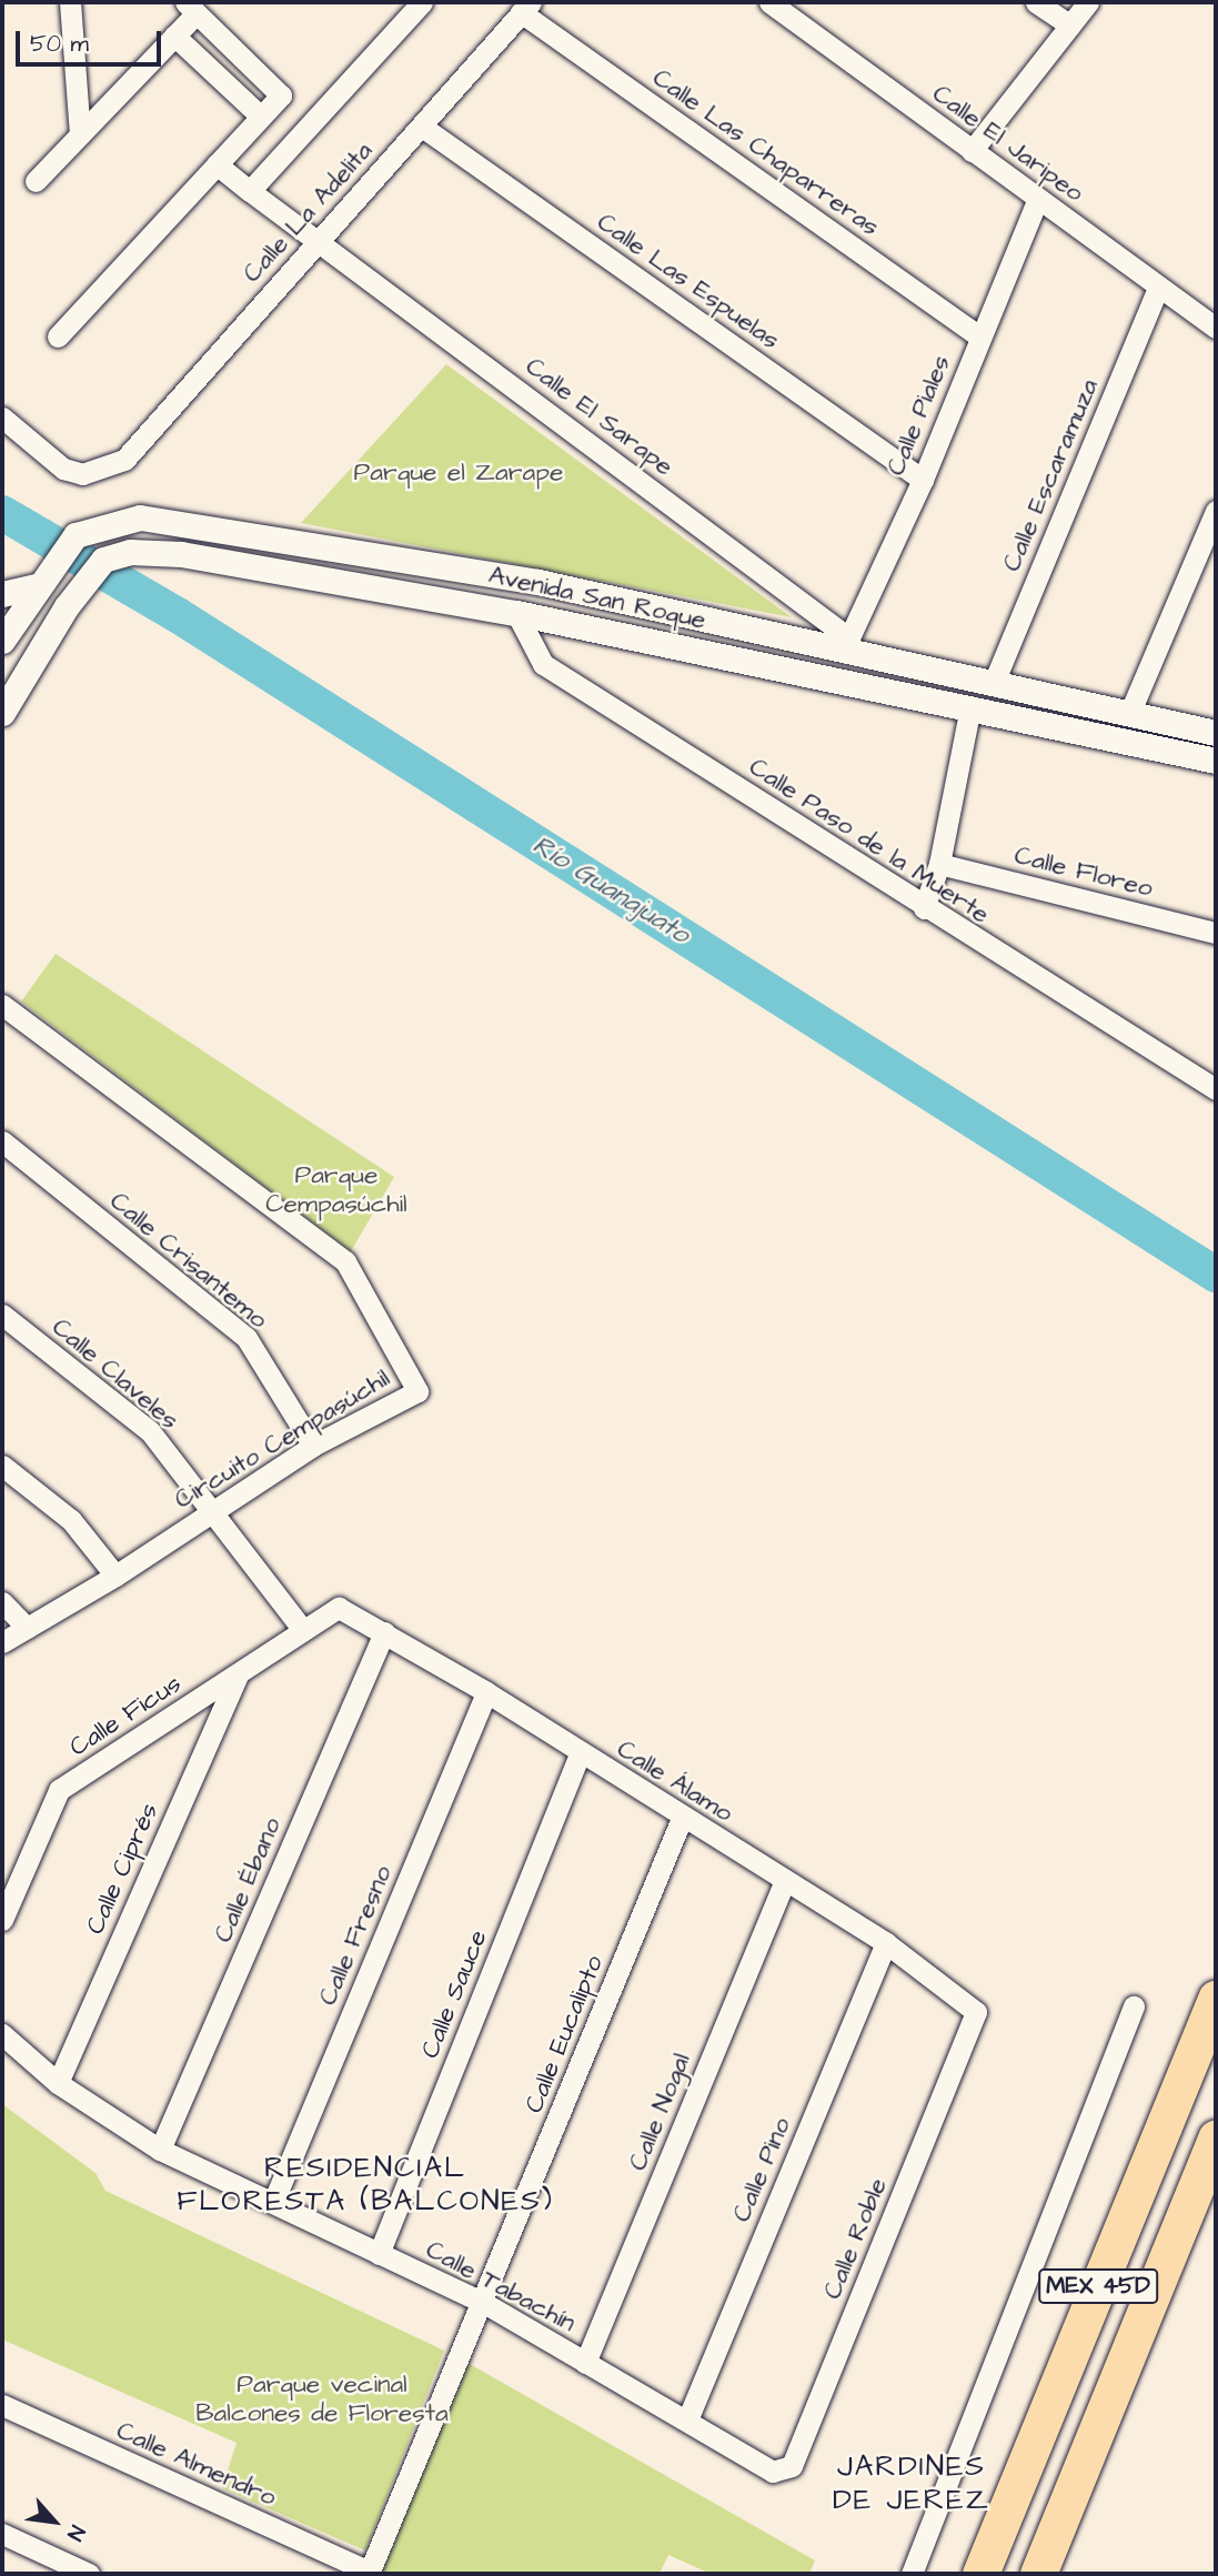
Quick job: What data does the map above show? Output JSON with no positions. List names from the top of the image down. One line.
{"streets":{"highway":["MEX 45D"],"street":["Calle El Jaripeo","Calle Las Chaparreras","Calle La Adelita","Calle Las Espuelas","Calle Piales","Calle El Sarape","Calle Escaramuza","Avenida San Roque","Calle Paso de la Muerte","Calle Floreo","Calle Crisantemo","Calle Claveles","Circuito Cempasúchil","Calle Ficus","Calle Álamo","Calle Ciprés","Calle Ébano","Calle Fresno","Calle Sauce","Calle Eucalipto","Calle Nogal","Calle Pino","Calle Roble","Calle Tabachín","Calle Almendro"]},"crossings":[["Calle El Jaripeo","Calle Piales"],["Calle El Jaripeo","Calle Escaramuza"],["Calle Las Chaparreras","Calle La Adelita"],["Calle Las Chaparreras","Calle Piales"],["Calle La Adelita","Calle Las Espuelas"],["Calle La Adelita","Calle El Sarape"],["Calle Las Espuelas","Calle Piales"],["Calle Piales","Calle El Sarape"],["Calle Piales","Avenida San Roque"],["Calle El Sarape","Avenida San Roque"],["Calle Escaramuza","Avenida San Roque"],["Avenida San Roque","Calle Paso de la Muerte"],["Calle Crisantemo","Circuito Cempasúchil"],["Calle Claveles","Circuito Cempasúchil"],["Calle Claveles","Calle Ficus"],["Calle Ficus","Calle Álamo"],["Calle Ficus","Calle Ciprés"],["Calle Álamo","Calle Ébano"],["Calle Álamo","Calle Fresno"],["Calle Álamo","Calle Sauce"],["Calle Álamo","Calle Eucalipto"],["Calle Álamo","Calle Nogal"],["Calle Álamo","Calle Pino"],["Calle Álamo","Calle Roble"],["Calle Ciprés","Calle Tabachín"],["Calle Ébano","Calle Tabachín"],["Calle Fresno","Calle Tabachín"],["Calle Sauce","Calle Tabachín"],["Calle Eucalipto","Calle Tabachín"],["Calle Eucalipto","Calle Almendro"],["Calle Nogal","Calle Tabachín"],["Calle Pino","Calle Tabachín"],["Calle Roble","Calle Tabachín"]],"districts":["RESIDENCIAL FLORESTA (BALCONES)","JARDINES DE JEREZ"],"water":["Río Guanajuato"],"parks":["Parque el Zarape","Parque Cempasúchil","Parque vecinal Balcones de Floresta"],"scale_bar":"50 m","north":"bottom right"}
